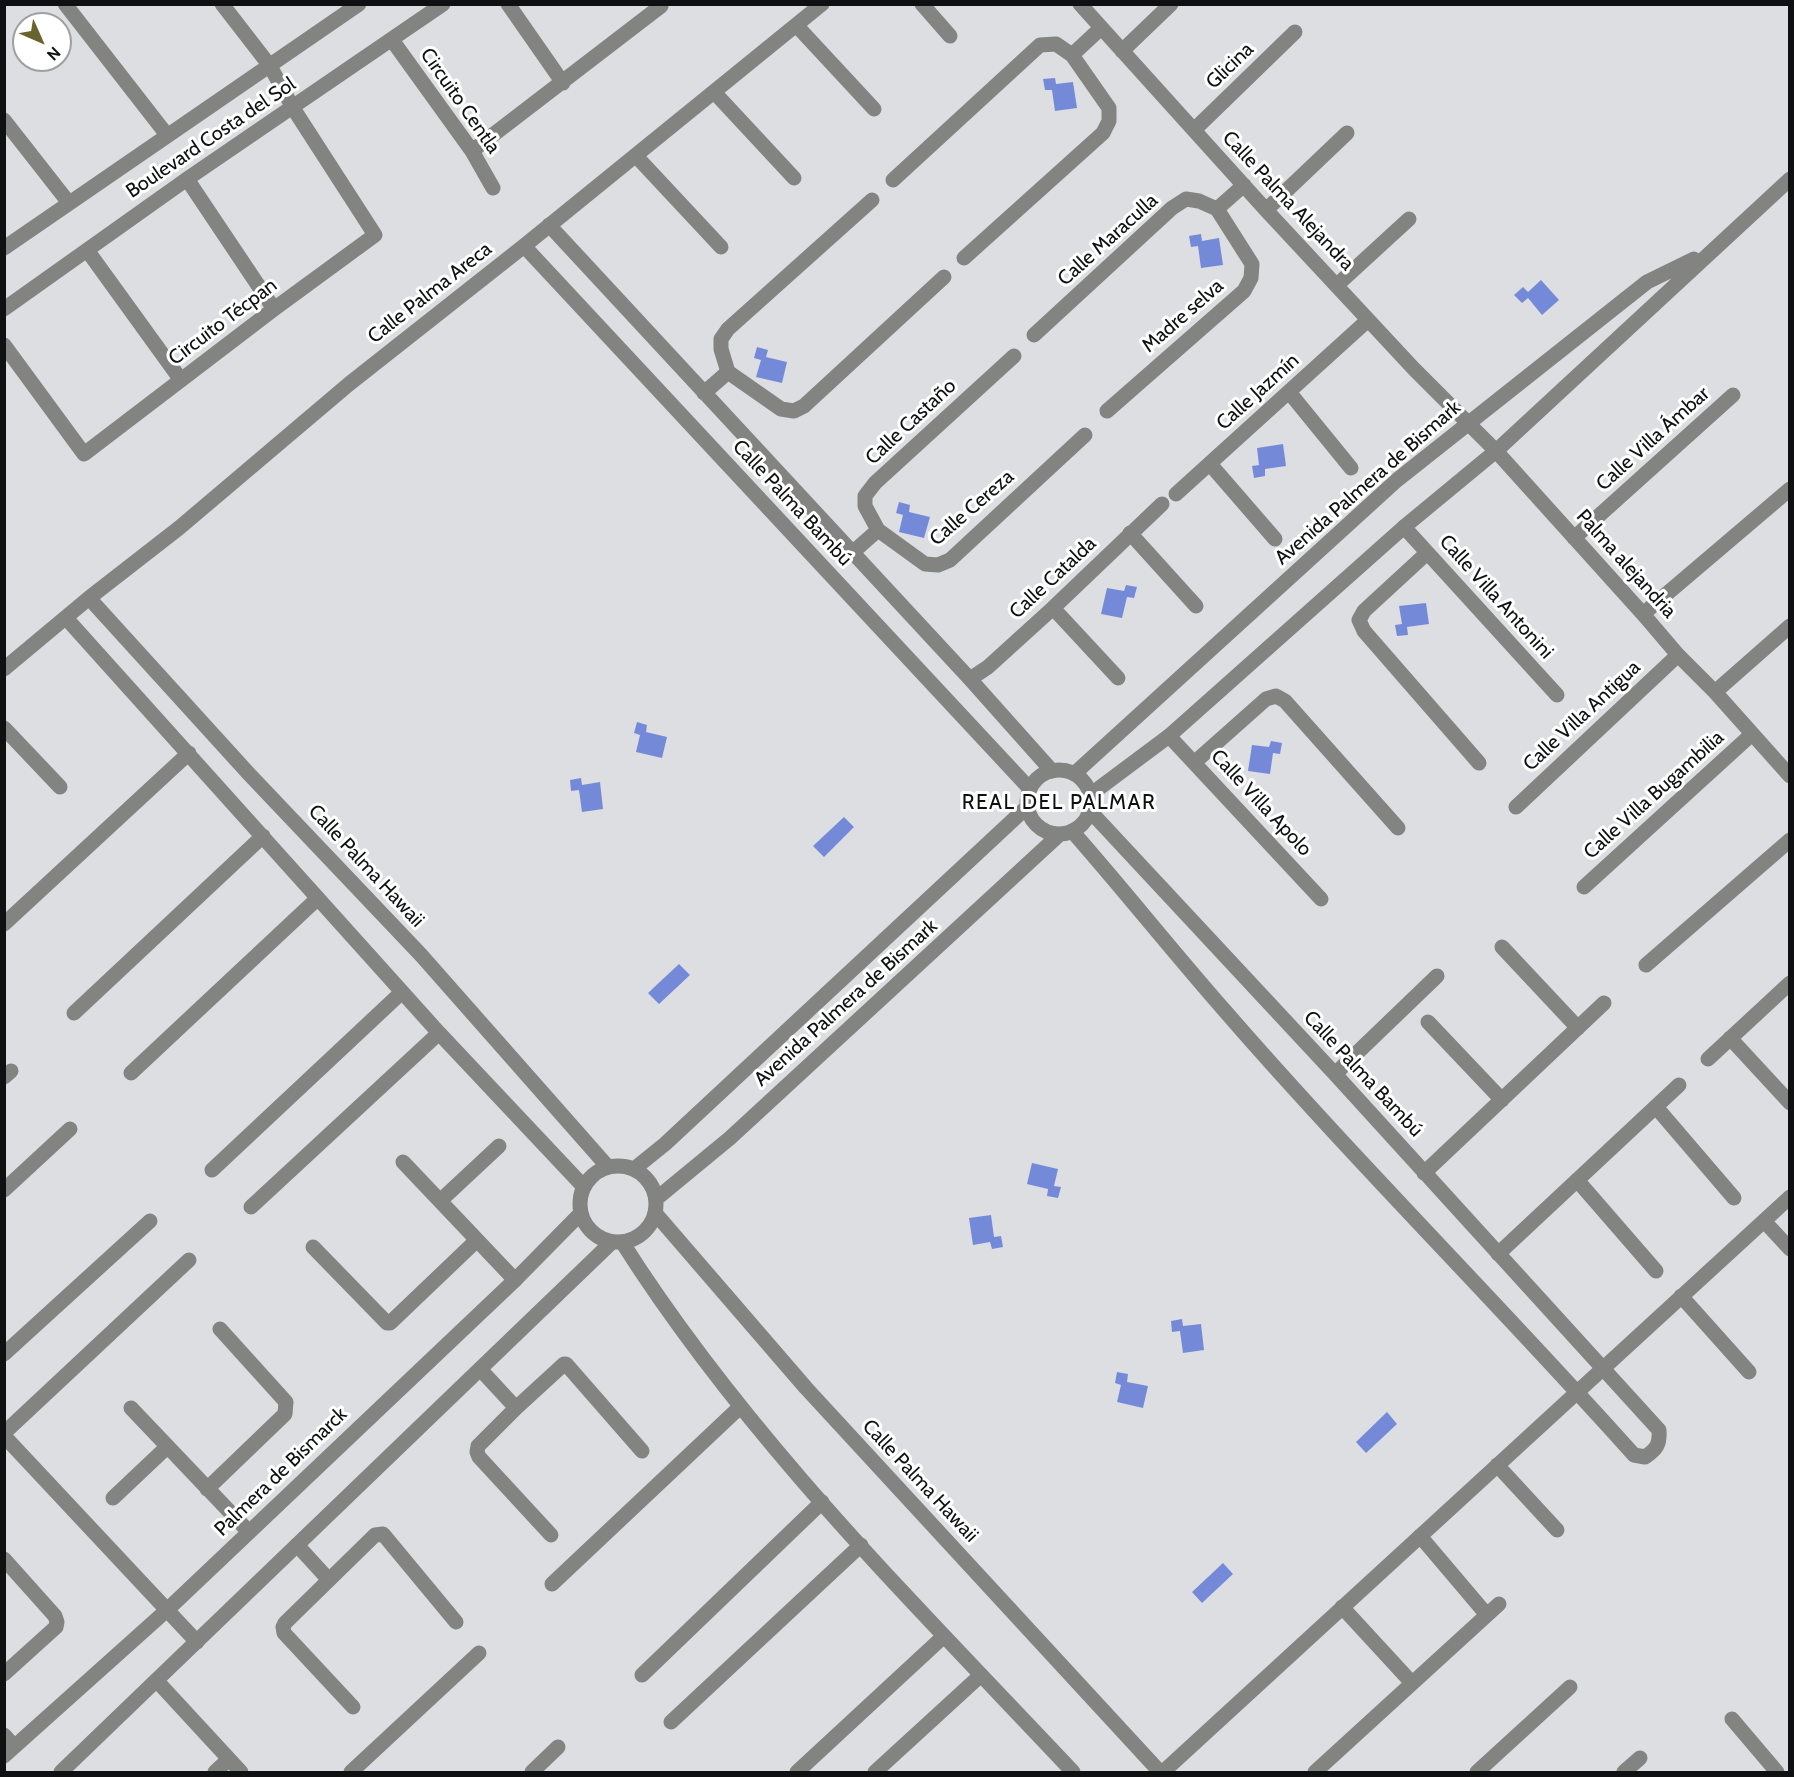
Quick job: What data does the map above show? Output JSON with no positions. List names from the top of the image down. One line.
{"streets":{"street":["Glicina","Circuito Centla","Boulevard Costa del Sol","Calle Palma Alejandra","Calle Maraculla","Calle Palma Areca","Madre selva","Circuito Técpan","Calle Jazmín","Calle Castaño","Calle Villa Ámbar","Avenida Palmera de Bismark","Calle Palma Bambú","Calle Cereza","Palma alejandria","Calle Catalda","Calle Villa Antonini","Calle Villa Antigua","Calle Villa Bugambilia","Calle Villa Apolo","Calle Palma Hawaii","Palmera de Bismarck"]},"crossings":[["Glicina","Calle Palma Alejandra"],["Circuito Centla","Boulevard Costa del Sol"],["Boulevard Costa del Sol","Circuito Técpan"],["Calle Palma Alejandra","Calle Jazmín"],["Calle Palma Alejandra","Avenida Palmera de Bismark"],["Calle Palma Alejandra","Palma alejandria"],["Calle Maraculla","Madre selva"],["Calle Palma Areca","Calle Palma Bambú"],["Calle Palma Areca","Calle Palma Hawaii"],["Calle Castaño","Calle Cereza"],["Calle Villa Ámbar","Palma alejandria"],["Avenida Palmera de Bismark","Calle Palma Bambú"],["Avenida Palmera de Bismark","Palma alejandria"],["Avenida Palmera de Bismark","Calle Villa Antonini"],["Avenida Palmera de Bismark","Calle Villa Apolo"],["Avenida Palmera de Bismark","Calle Palma Hawaii"],["Avenida Palmera de Bismark","Palmera de Bismarck"],["Calle Palma Bambú","Calle Catalda"],["Palma alejandria","Calle Villa Antigua"],["Palma alejandria","Calle Villa Bugambilia"],["Calle Palma Hawaii","Palmera de Bismarck"]],"districts":["REAL DEL PALMAR"],"north":"bottom right"}
